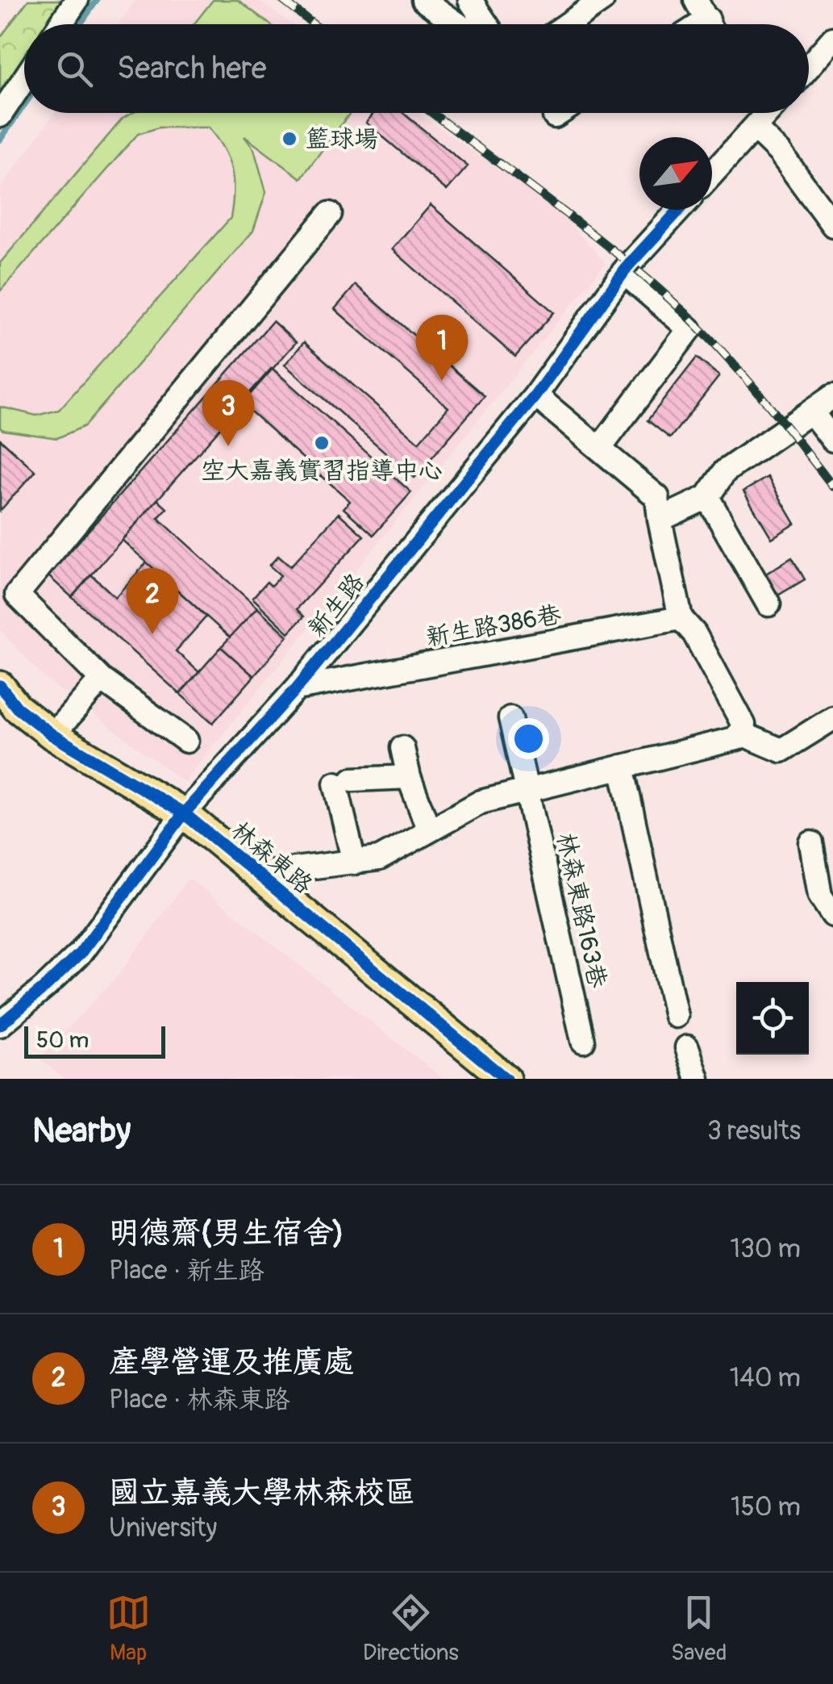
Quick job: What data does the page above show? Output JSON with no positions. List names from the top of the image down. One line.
{"streets":{"main road":["林森東路"],"street":["新生路","新生路386巷","林森東路163巷"]},"crossings":[["新生路","新生路386巷"],["新生路","林森東路"]],"places":["籃球場","空大嘉義實習指導中心"],"scale_bar":"50 m","north":"top right","page":{"search":"Search here","pins":["1","3","2"],"scale":"50 m","heading":["Nearby","3 results"],"list":[{"mark":"1","name":"明德齋(男生宿舍)","note":"Place · 新生路","value":"130 m"},{"mark":"2","name":"產學營運及推廣處","note":"Place · 林森東路","value":"140 m"},{"mark":"3","name":"國立嘉義大學林森校區","note":"University","value":"150 m"}],"nav":["Map","Directions","Saved"]}}
